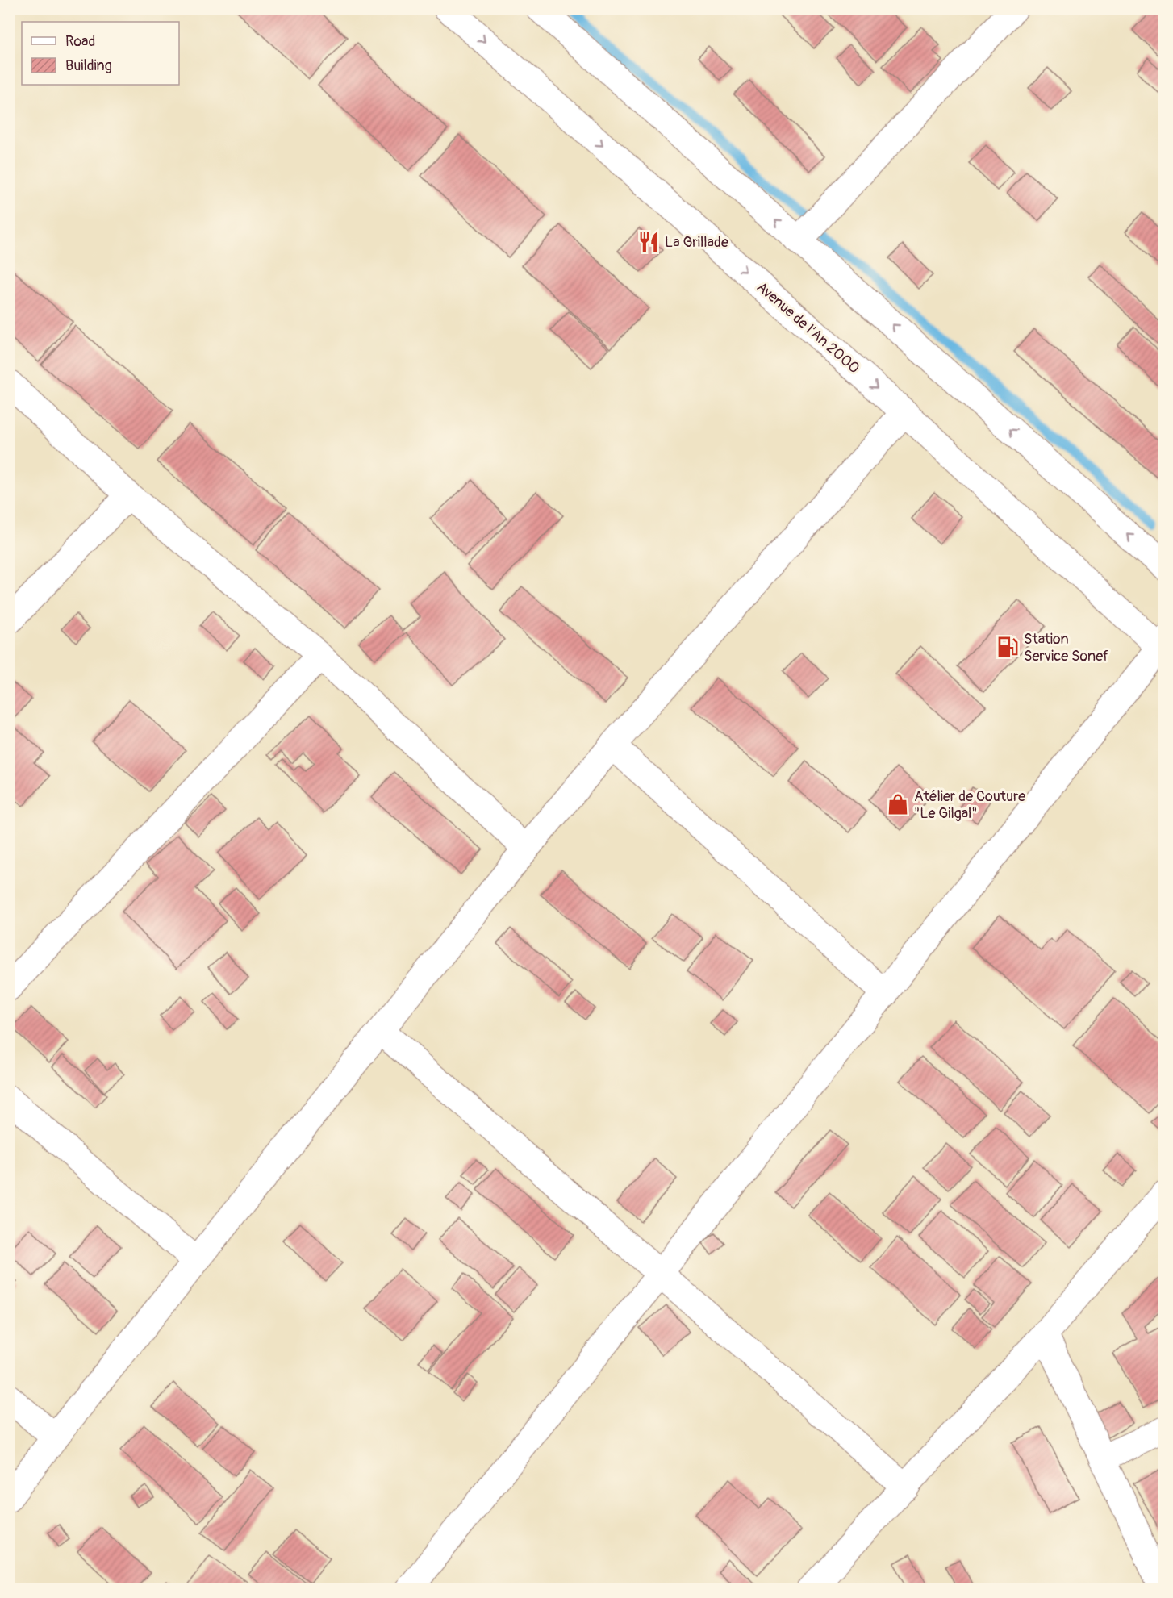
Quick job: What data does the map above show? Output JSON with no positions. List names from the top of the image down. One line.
{"streets":{"street":["Avenue de l'An 2000"]},"places":{"restaurant":["La Grillade"],"fuel station":["Station Service Sonef"],"shop":["Atélier de Couture \"Le Gilgal\""]},"legend":["Road","Building"]}
